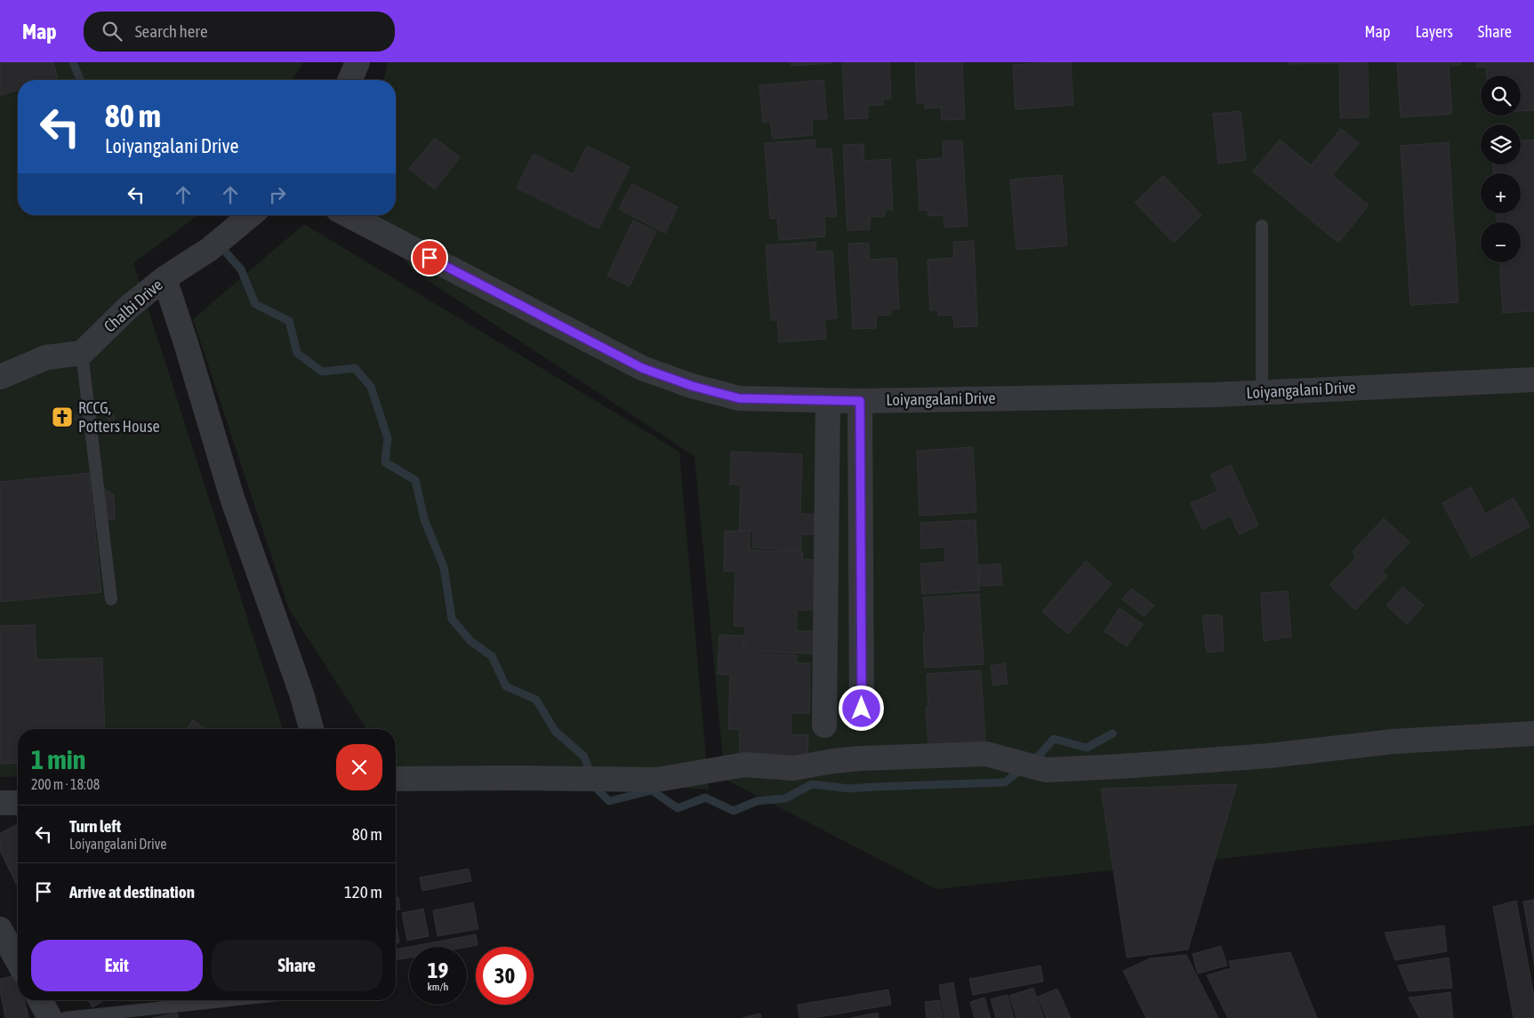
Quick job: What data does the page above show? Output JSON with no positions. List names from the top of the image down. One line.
{"streets":{"street":["Chalbi Drive","Loiyangalani Drive"]},"places":{"church":["RCCG, Potters House"]},"page":{"header":"Map","search":"Search here","nav":["Map","Layers","Share"],"map_buttons":["+","−"],"turn":["80 m","Loiyangalani Drive"],"heading":["1 min","200 m · 18:08"],"list":[{"name":"Turn left","note":"Loiyangalani Drive","value":"80 m"},{"name":"Arrive at destination","value":"120 m"}],"buttons":["Exit","Share"],"speed":"19 km/h","limit":"30"}}
